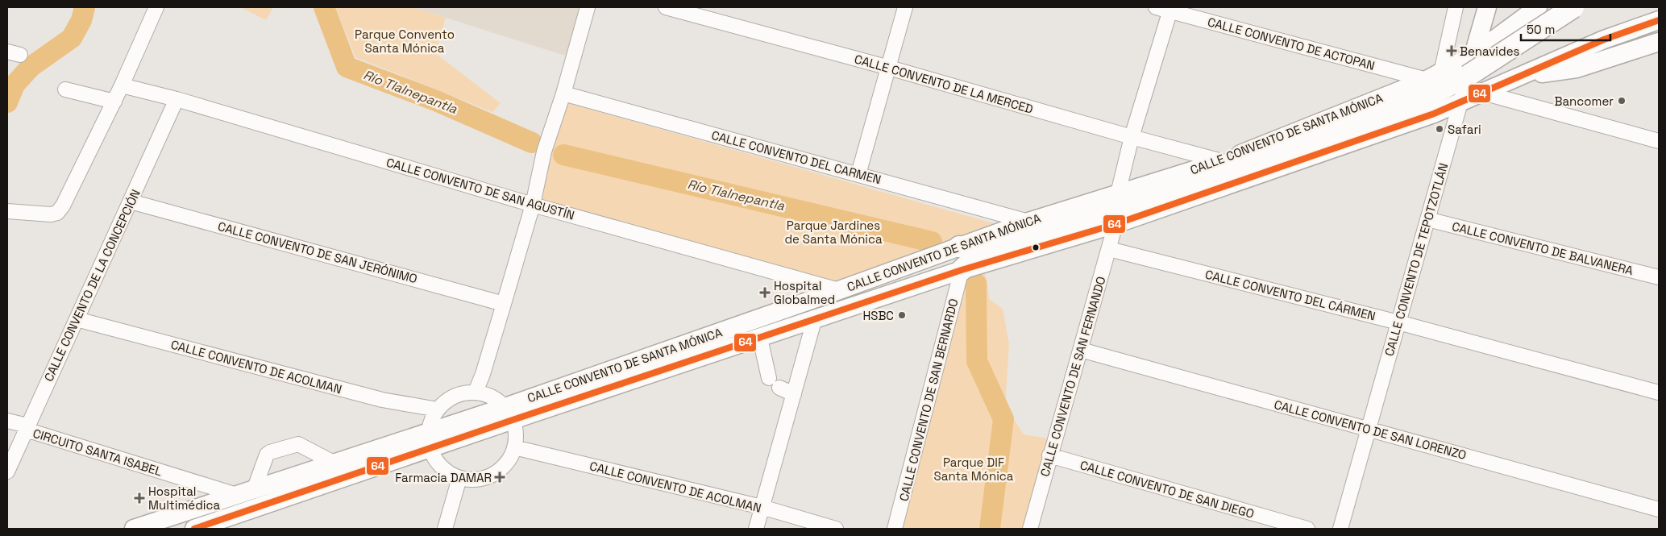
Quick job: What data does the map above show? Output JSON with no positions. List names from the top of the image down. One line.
{"streets":{"main road":["CALLE CONVENTO DE SANTA MÓNICA","CALLE CONVENTO DE TEPOTZOTLÁN"],"street":["CALLE CONVENTO DE ACTOPAN","CALLE CONVENTO DE LA MERCED","CALLE CONVENTO DEL CARMEN","CALLE CONVENTO DE SAN AGUSTÍN","CALLE CONVENTO DE BALVANERA","CALLE CONVENTO DE SAN JERÓNIMO","CALLE CONVENTO DE LA CONCEPCIÓN","CALLE CONVENTO DEL CÁRMEN","CALLE CONVENTO DE ACOLMAN","CALLE CONVENTO DE SAN FERNANDO","CALLE CONVENTO DE SAN BERNARDO","CALLE CONVENTO DE SAN LORENZO","CIRCUITO SANTA ISABEL","CALLE CONVENTO DE SAN DIEGO"]},"crossings":[["CALLE CONVENTO DE ACTOPAN","CALLE CONVENTO DE SANTA MÓNICA"],["CALLE CONVENTO DE ACTOPAN","CALLE CONVENTO DE SAN FERNANDO"],["CALLE CONVENTO DE LA MERCED","CALLE CONVENTO DE SANTA MÓNICA"],["CALLE CONVENTO DE LA MERCED","CALLE CONVENTO DE SAN FERNANDO"],["CALLE CONVENTO DE SANTA MÓNICA","CALLE CONVENTO DEL CARMEN"],["CALLE CONVENTO DE SANTA MÓNICA","CALLE CONVENTO DE SAN AGUSTÍN"],["CALLE CONVENTO DE SANTA MÓNICA","CALLE CONVENTO DE TEPOTZOTLÁN"],["CALLE CONVENTO DE SANTA MÓNICA","CALLE CONVENTO DE SAN FERNANDO"],["CALLE CONVENTO DE SANTA MÓNICA","CALLE CONVENTO DE SAN BERNARDO"],["CALLE CONVENTO DE SANTA MÓNICA","CIRCUITO SANTA ISABEL"],["CALLE CONVENTO DE SAN AGUSTÍN","CALLE CONVENTO DE LA CONCEPCIÓN"],["CALLE CONVENTO DE BALVANERA","CALLE CONVENTO DE TEPOTZOTLÁN"],["CALLE CONVENTO DE SAN JERÓNIMO","CALLE CONVENTO DE LA CONCEPCIÓN"],["CALLE CONVENTO DE TEPOTZOTLÁN","CALLE CONVENTO DEL CÁRMEN"],["CALLE CONVENTO DE TEPOTZOTLÁN","CALLE CONVENTO DE SAN LORENZO"],["CALLE CONVENTO DE LA CONCEPCIÓN","CALLE CONVENTO DE ACOLMAN"],["CALLE CONVENTO DE LA CONCEPCIÓN","CIRCUITO SANTA ISABEL"],["CALLE CONVENTO DEL CÁRMEN","CALLE CONVENTO DE SAN FERNANDO"],["CALLE CONVENTO DE SAN FERNANDO","CALLE CONVENTO DE SAN LORENZO"],["CALLE CONVENTO DE SAN FERNANDO","CALLE CONVENTO DE SAN DIEGO"]],"water":["Río Tlalnepantla"],"parks":["Parque Convento Santa Mónica","Parque Jardines de Santa Mónica","Parque DIF Santa Mónica"],"places":{"health":["Benavides","Hospital Globalmed","Farmacia DAMAR","Hospital Multimédica"],"other":["Bancomer","Safari","HSBC"]},"lines":["transit line 64"],"scale_bar":"50 m"}
